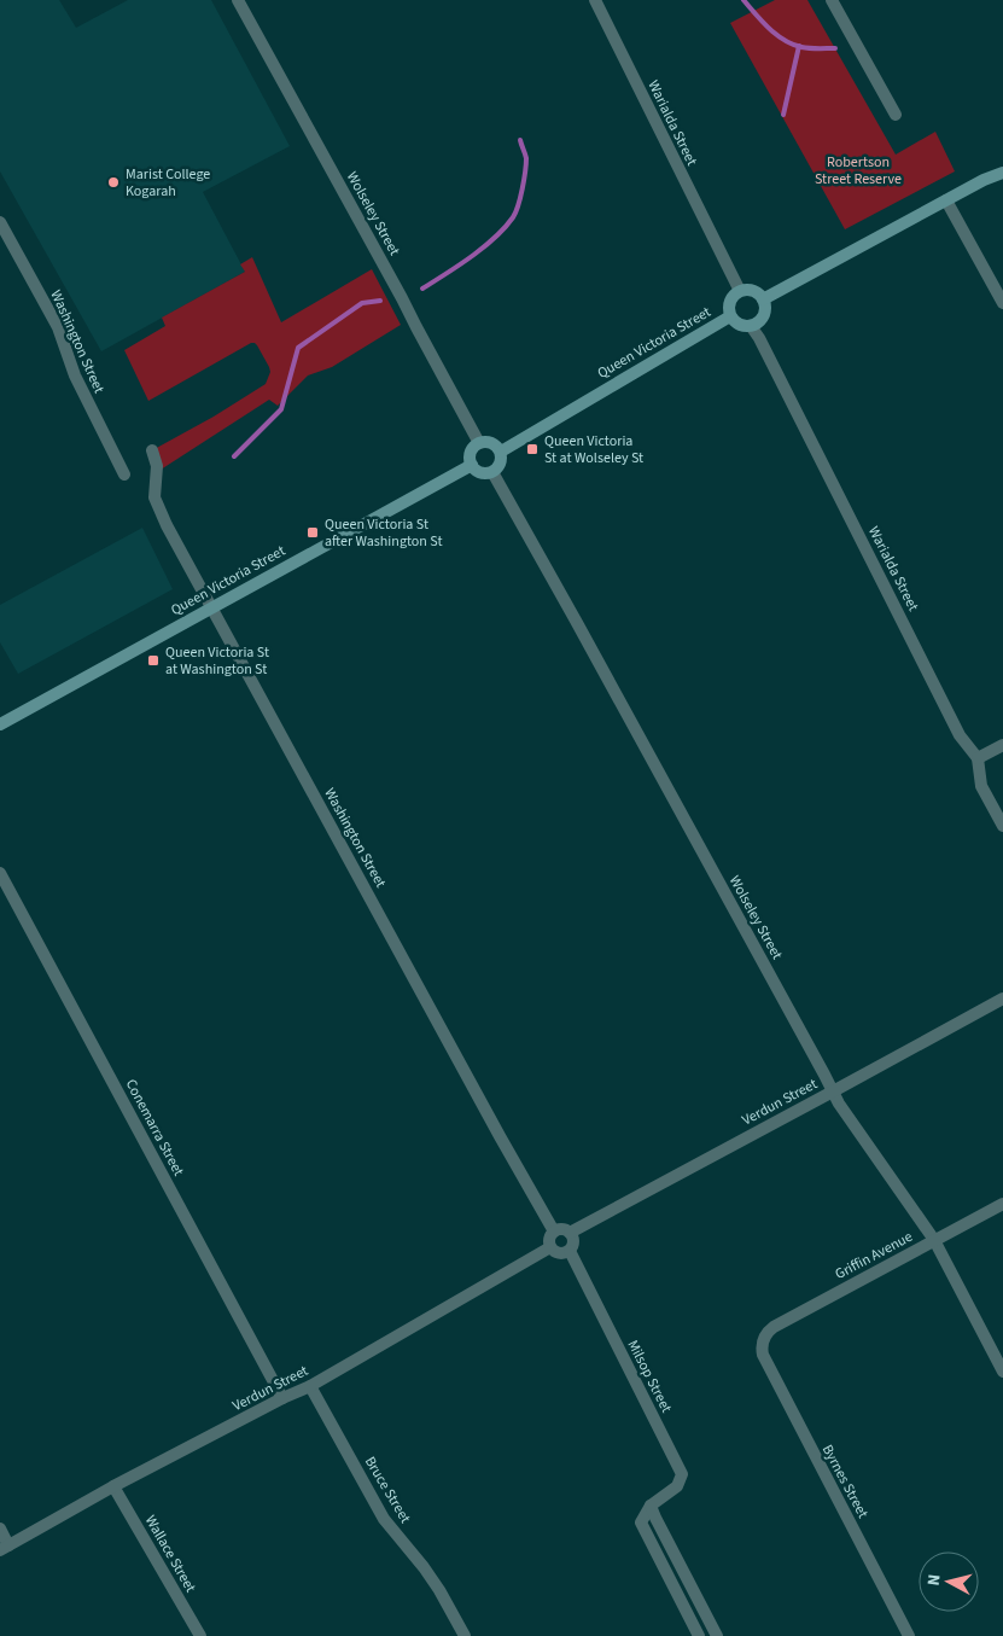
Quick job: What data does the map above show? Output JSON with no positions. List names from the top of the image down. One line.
{"streets":{"main road":["Queen Victoria Street"],"street":["Warialda Street","Wolseley Street","Washington Street","Verdun Street","Conemarra Street","Griffin Avenue","Milsop Street","Byrnes Street","Bruce Street","Wallace Street"]},"crossings":[["Warialda Street","Queen Victoria Street"],["Wolseley Street","Queen Victoria Street"],["Wolseley Street","Verdun Street"],["Wolseley Street","Griffin Avenue"],["Washington Street","Queen Victoria Street"],["Washington Street","Verdun Street"],["Washington Street","Milsop Street"],["Verdun Street","Conemarra Street"],["Verdun Street","Milsop Street"],["Verdun Street","Bruce Street"],["Verdun Street","Wallace Street"],["Griffin Avenue","Byrnes Street"]],"parks":["Robertson Street Reserve"],"places":{"other":["Marist College Kogarah"],"transit":["Queen Victoria St at Wolseley St","Queen Victoria St after Washington St","Queen Victoria St at Washington St"]},"north":"left"}
